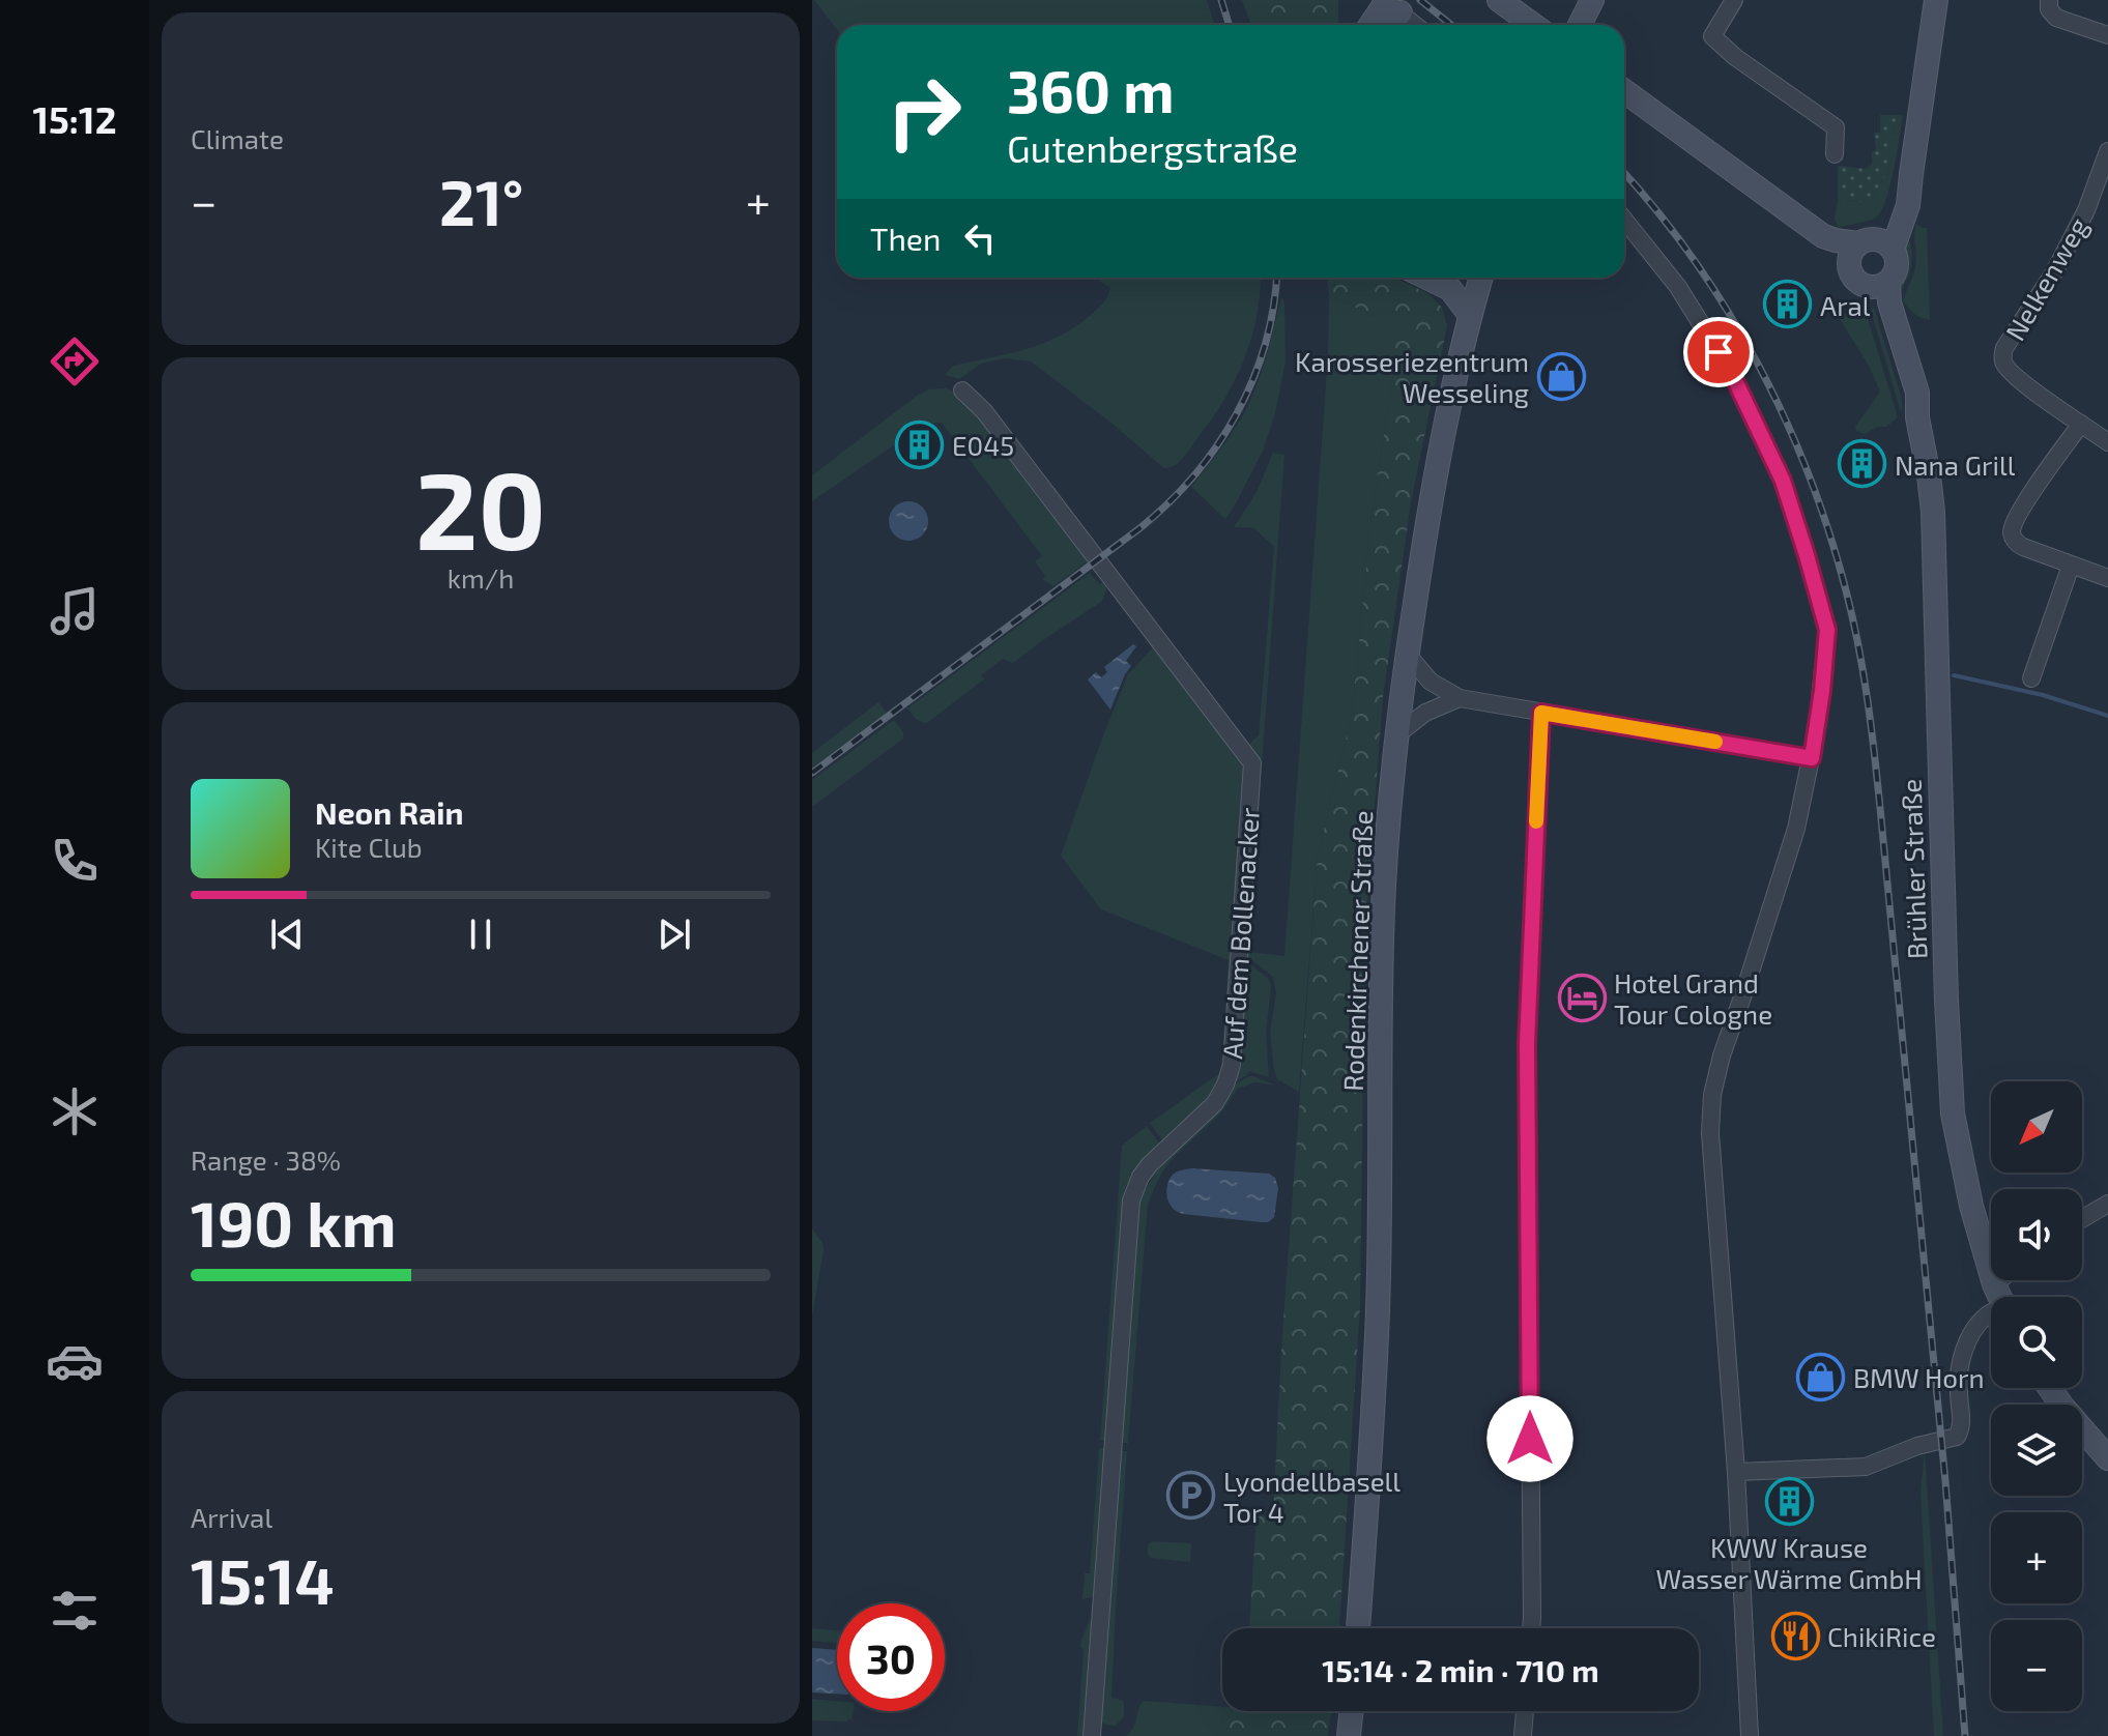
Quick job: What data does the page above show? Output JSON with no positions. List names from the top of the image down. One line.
{"streets":{"main road":["Brühler Straße","Rodenkirchener Straße"],"street":["Nelkenweg","Auf dem Bollenacker"]},"places":{"building":["Aral","E045","Nana Grill","KWW Krause Wasser Wärme GmbH"],"shop":["Karosseriezentrum Wesseling","BMW Horn"],"hotel":["Hotel Grand Tour Cologne"],"parking":["Lyondellbasell Tor 4"],"restaurant":["ChikiRice"]},"north":"bottom left","page":{"tabs":"15:12","tile":["Climate",["20","km/h"],["Range · 38%","190 km"],["Arrival","15:14"]],"turn":["360 m","Gutenbergstraße"],"heat":["−","21°","+"],"then":"Then","song":["Neon Rain","Kite Club"],"map_buttons":["+","−"],"limit":"30","trip":"15:14 · 2 min · 710 m"}}
